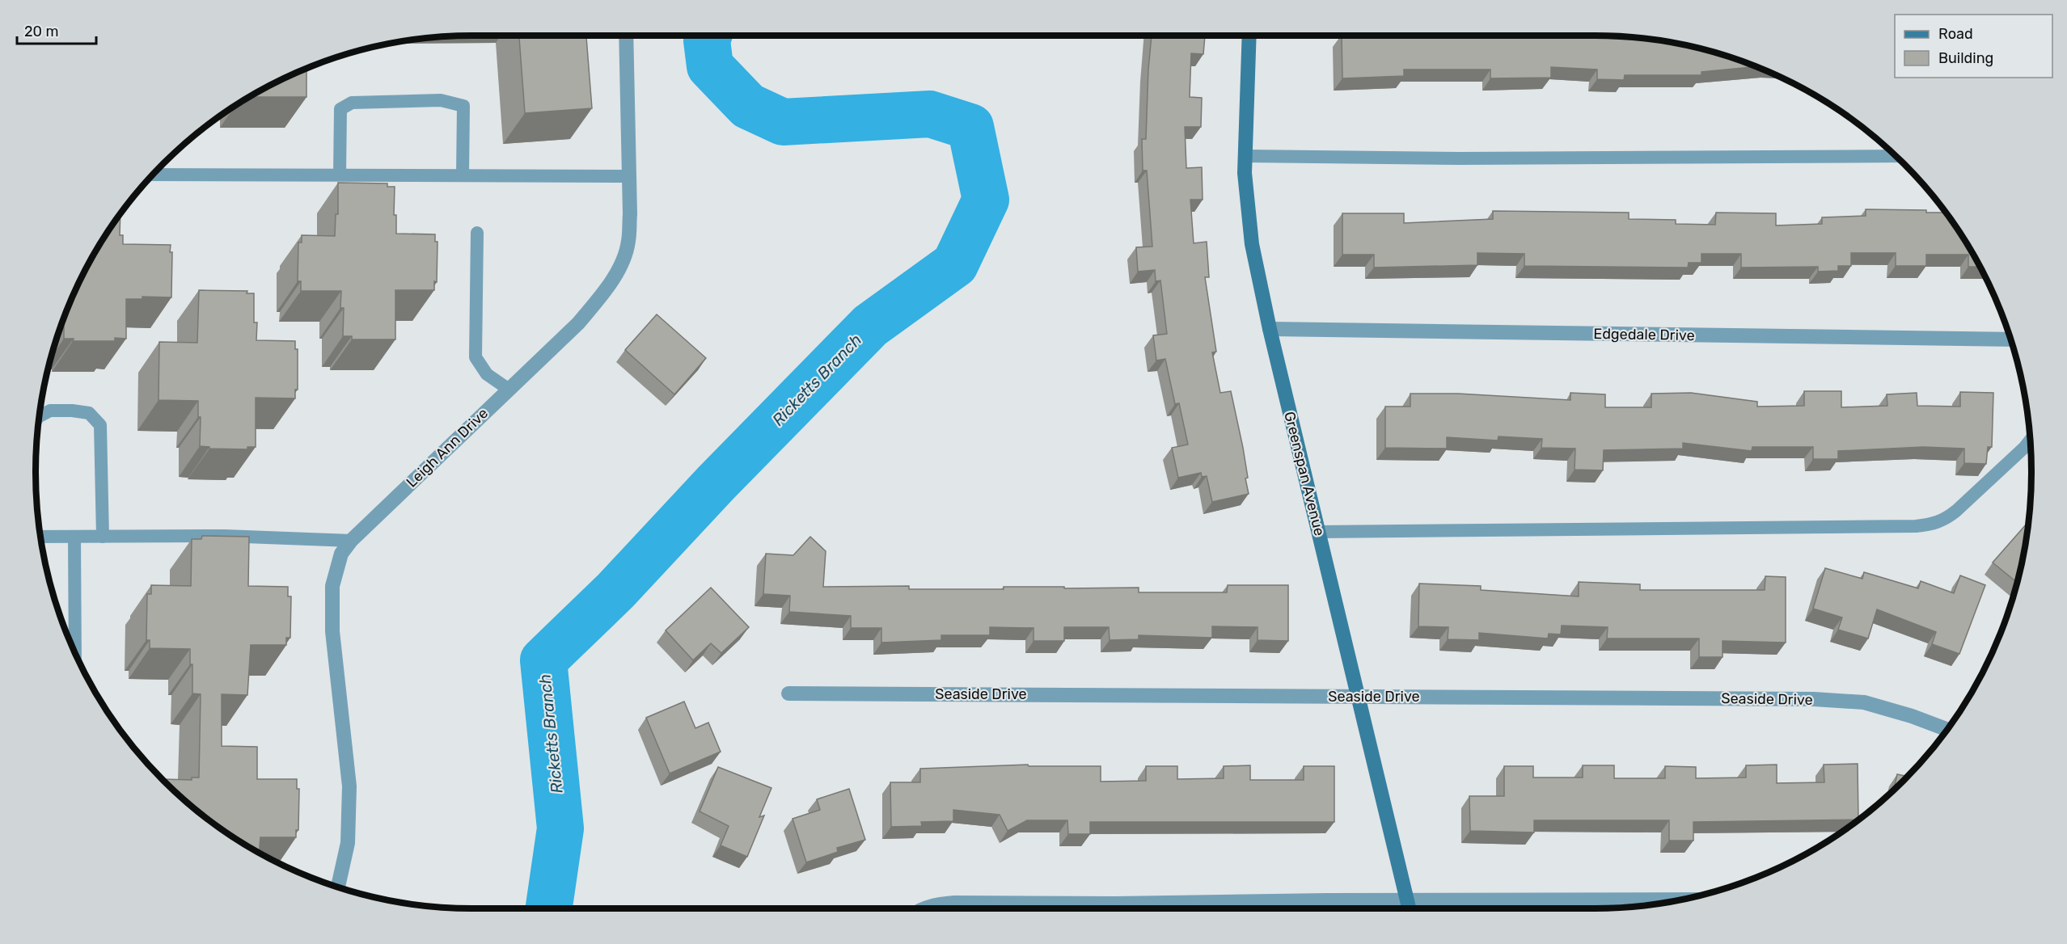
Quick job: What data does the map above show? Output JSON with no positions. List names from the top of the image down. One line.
{"streets":{"street":["Edgedale Drive","Leigh Ann Drive","Greenspan Avenue","Seaside Drive"]},"crossings":[["Edgedale Drive","Greenspan Avenue"],["Greenspan Avenue","Seaside Drive"]],"water":["Ricketts Branch"],"legend":["Road","Building"],"scale_bar":"20 m"}
